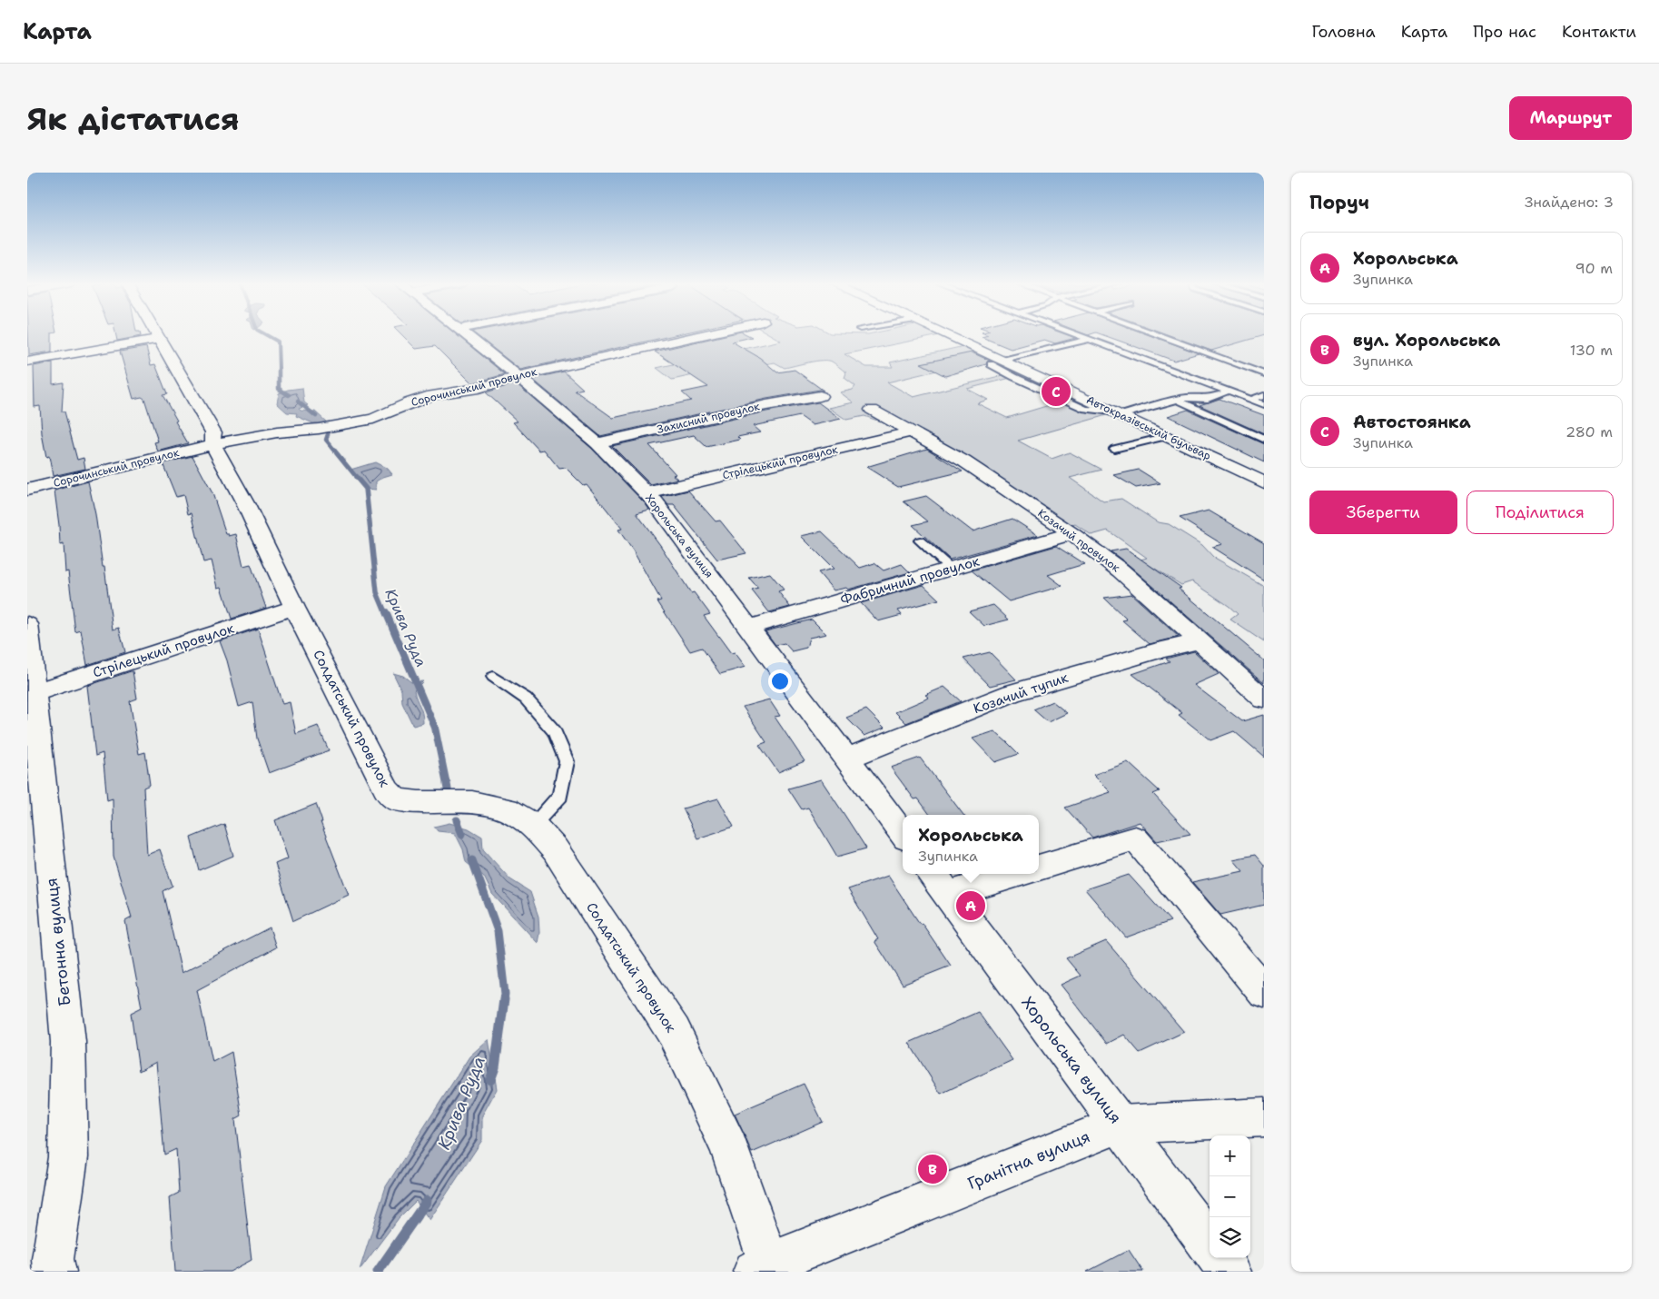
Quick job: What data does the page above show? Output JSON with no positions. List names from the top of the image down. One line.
{"streets":{"street":["Сорочинський провулок","Захисний провулок","Автокразівський бульвар","Стрілецький провулок","Хорольська вулиця","Козачий провулок","Фабричний провулок","Козачий тупик","Солдатський провулок","Бетонна вулиця","Гранітна вулиця"]},"crossings":[["Сорочинський провулок","Хорольська вулиця"],["Сорочинський провулок","Солдатський провулок"],["Захисний провулок","Хорольська вулиця"],["Стрілецький провулок","Хорольська вулиця"],["Стрілецький провулок","Козачий провулок"],["Стрілецький провулок","Солдатський провулок"],["Стрілецький провулок","Бетонна вулиця"],["Хорольська вулиця","Фабричний провулок"],["Хорольська вулиця","Козачий тупик"],["Хорольська вулиця","Гранітна вулиця"],["Козачий провулок","Фабричний провулок"],["Козачий провулок","Козачий тупик"],["Солдатський провулок","Гранітна вулиця"]],"water":["Крива Руда"],"page":{"header":"Карта","nav":["Головна","Карта","Про нас","Контакти"],"buttons":["Маршрут",["Зберегти","Поділитися"]],"title":"Як дістатися","heading":["Поруч","Знайдено: 3"],"list":[{"mark":"A","name":"Хорольська","note":"Зупинка","value":"90 m"},{"mark":"B","name":"вул. Хорольська","note":"Зупинка","value":"130 m"},{"mark":"C","name":"Автостоянка","note":"Зупинка","value":"280 m"}],"pins":["C","A","B"],"popup":["Хорольська","Зупинка"],"map_buttons":["+","−"]}}
